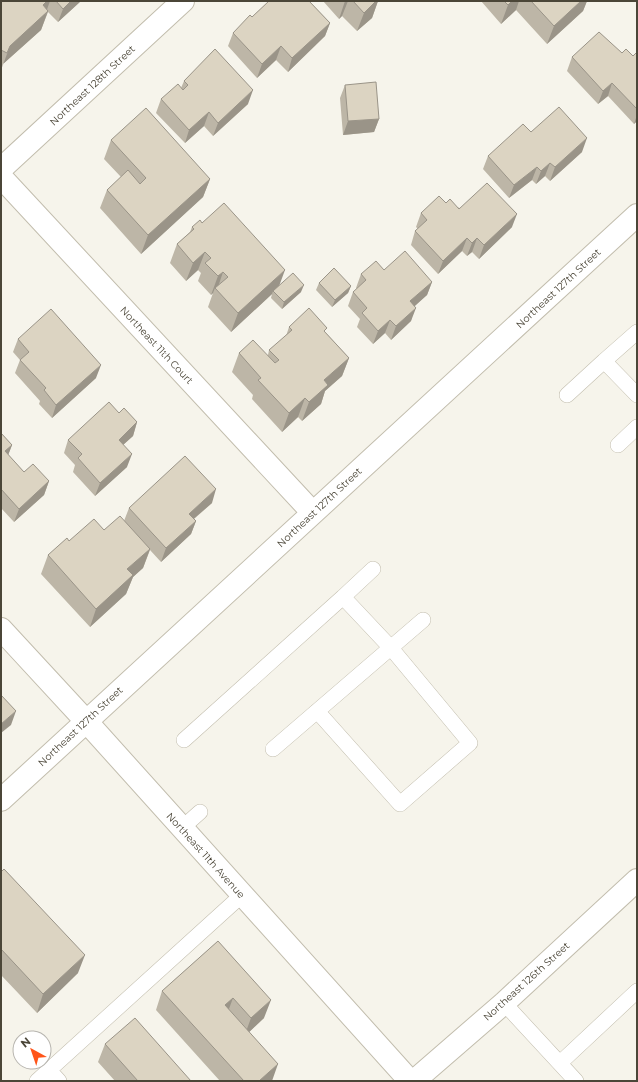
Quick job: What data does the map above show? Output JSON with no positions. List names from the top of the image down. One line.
{"streets":{"street":["Northeast 128th Street","Northeast 127th Street","Northeast 11th Court","Northeast 11th Avenue","Northeast 126th Street"]},"crossings":[["Northeast 127th Street","Northeast 11th Court"],["Northeast 127th Street","Northeast 11th Avenue"]],"north":"top left"}
